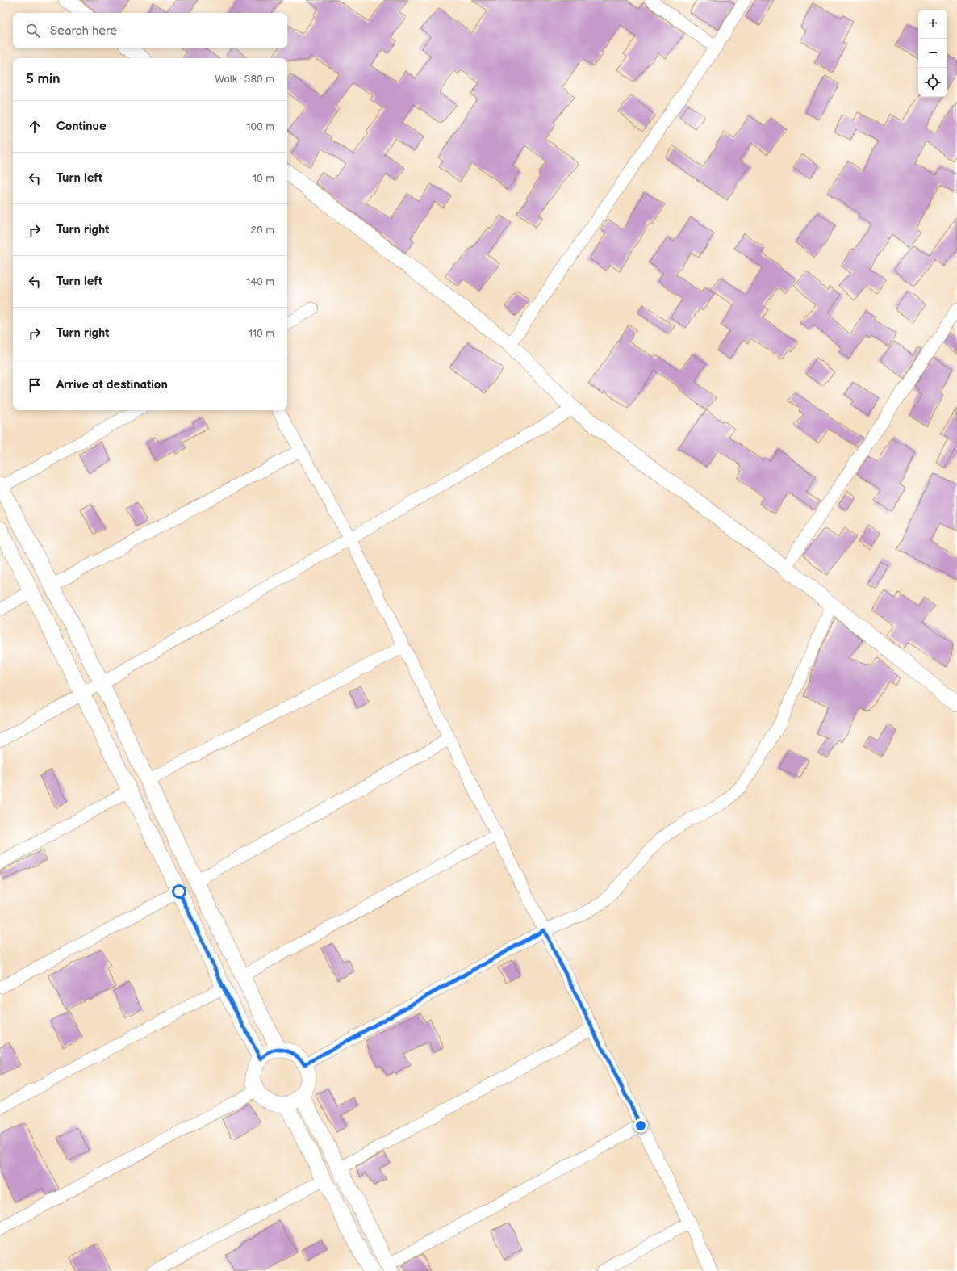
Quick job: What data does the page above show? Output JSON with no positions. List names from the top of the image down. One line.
{"page":{"map_buttons":["+","−"],"search":"Search here","heading":["5 min","Walk · 380 m"],"list":[["Continue","100 m"],["Turn left","10 m"],["Turn right","20 m"],["Turn left","140 m"],["Turn right","110 m"],"Arrive at destination"]}}
